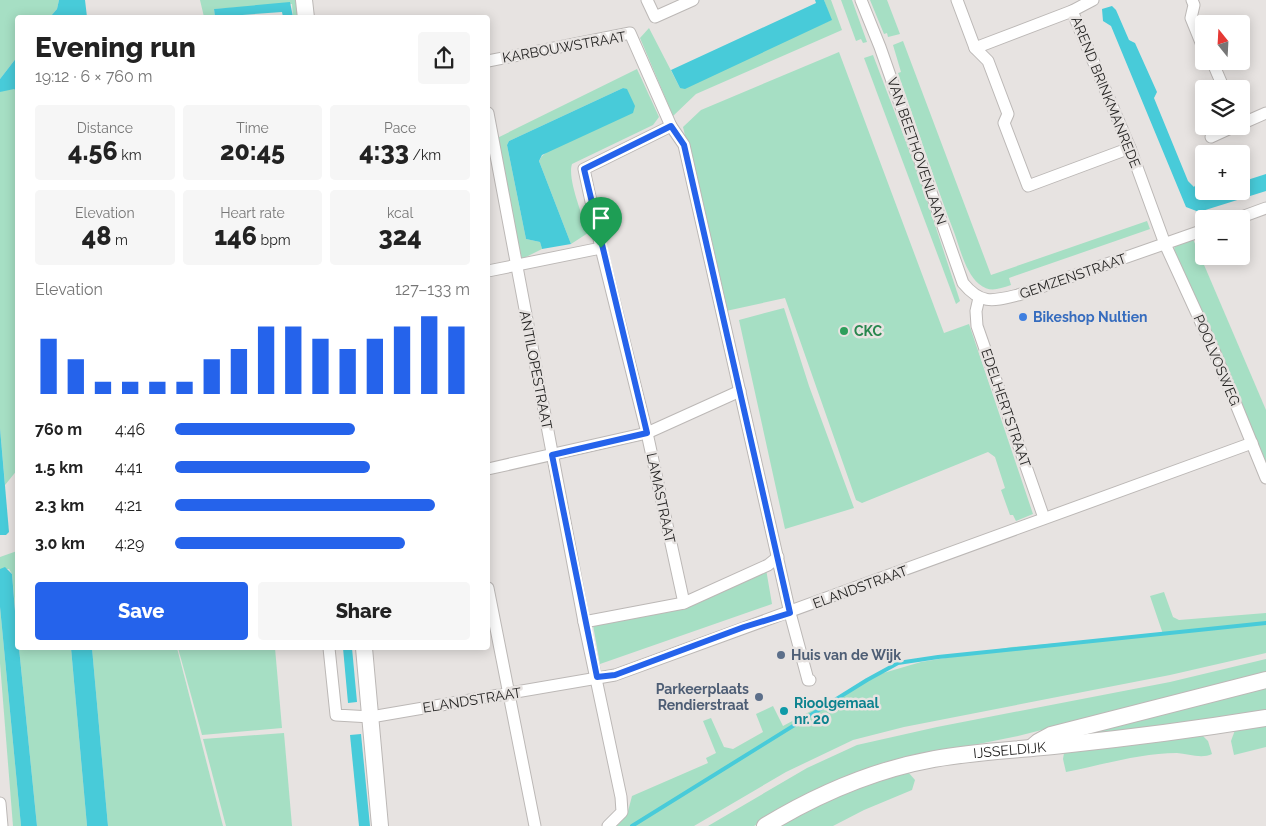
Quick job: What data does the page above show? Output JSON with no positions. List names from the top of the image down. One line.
{"streets":{"street":["KARBOUWSTRAAT","AREND BRINKMANREDE","VAN BEETHOVENLAAN","GEMZENSTRAAT","POOLVOSWEG","ANTILOPESTRAAT","EDELHERTSTRAAT","LAMASTRAAT","ELANDSTRAAT","IJSSELDIJK"]},"crossings":[["KARBOUWSTRAAT","LAMASTRAAT"],["AREND BRINKMANREDE","GEMZENSTRAAT"],["AREND BRINKMANREDE","POOLVOSWEG"],["VAN BEETHOVENLAAN","GEMZENSTRAAT"],["VAN BEETHOVENLAAN","EDELHERTSTRAAT"],["GEMZENSTRAAT","POOLVOSWEG"],["GEMZENSTRAAT","EDELHERTSTRAAT"],["POOLVOSWEG","ELANDSTRAAT"],["ANTILOPESTRAAT","ELANDSTRAAT"],["EDELHERTSTRAAT","ELANDSTRAAT"]],"places":["Bikeshop Nultien","CKC","Huis van de Wijk","Parkeerplaats Rendierstraat","Rioolgemaal nr. 20"],"north":"top","page":{"map_buttons":["+","−"],"heading":["Evening run","19:12 · 6 × 760 m"],"stats":[["Distance","4.56 km"],["Time","20:45"],["Pace","4:33 /km"],["Elevation","48 m"],["Heart rate","146 bpm"],["kcal","324"]],"chart":["Elevation","127–133 m"],"list":[{"name":"760 m","note":"4:46"},{"name":"1.5 km","note":"4:41"},{"name":"2.3 km","note":"4:21"},{"name":"3.0 km","note":"4:29"}],"buttons":["Save","Share"]}}
